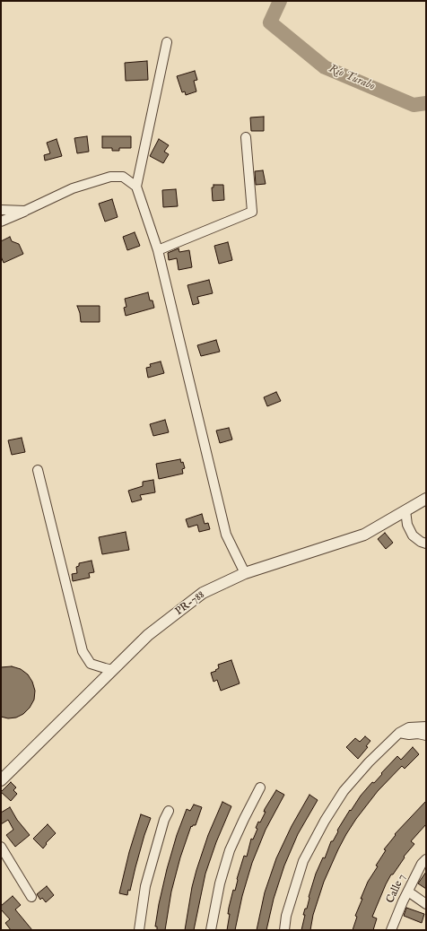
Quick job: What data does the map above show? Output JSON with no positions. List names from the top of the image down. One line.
{"streets":{"street":["PR-788","Calle 7"]},"water":["Río Turabo"]}
